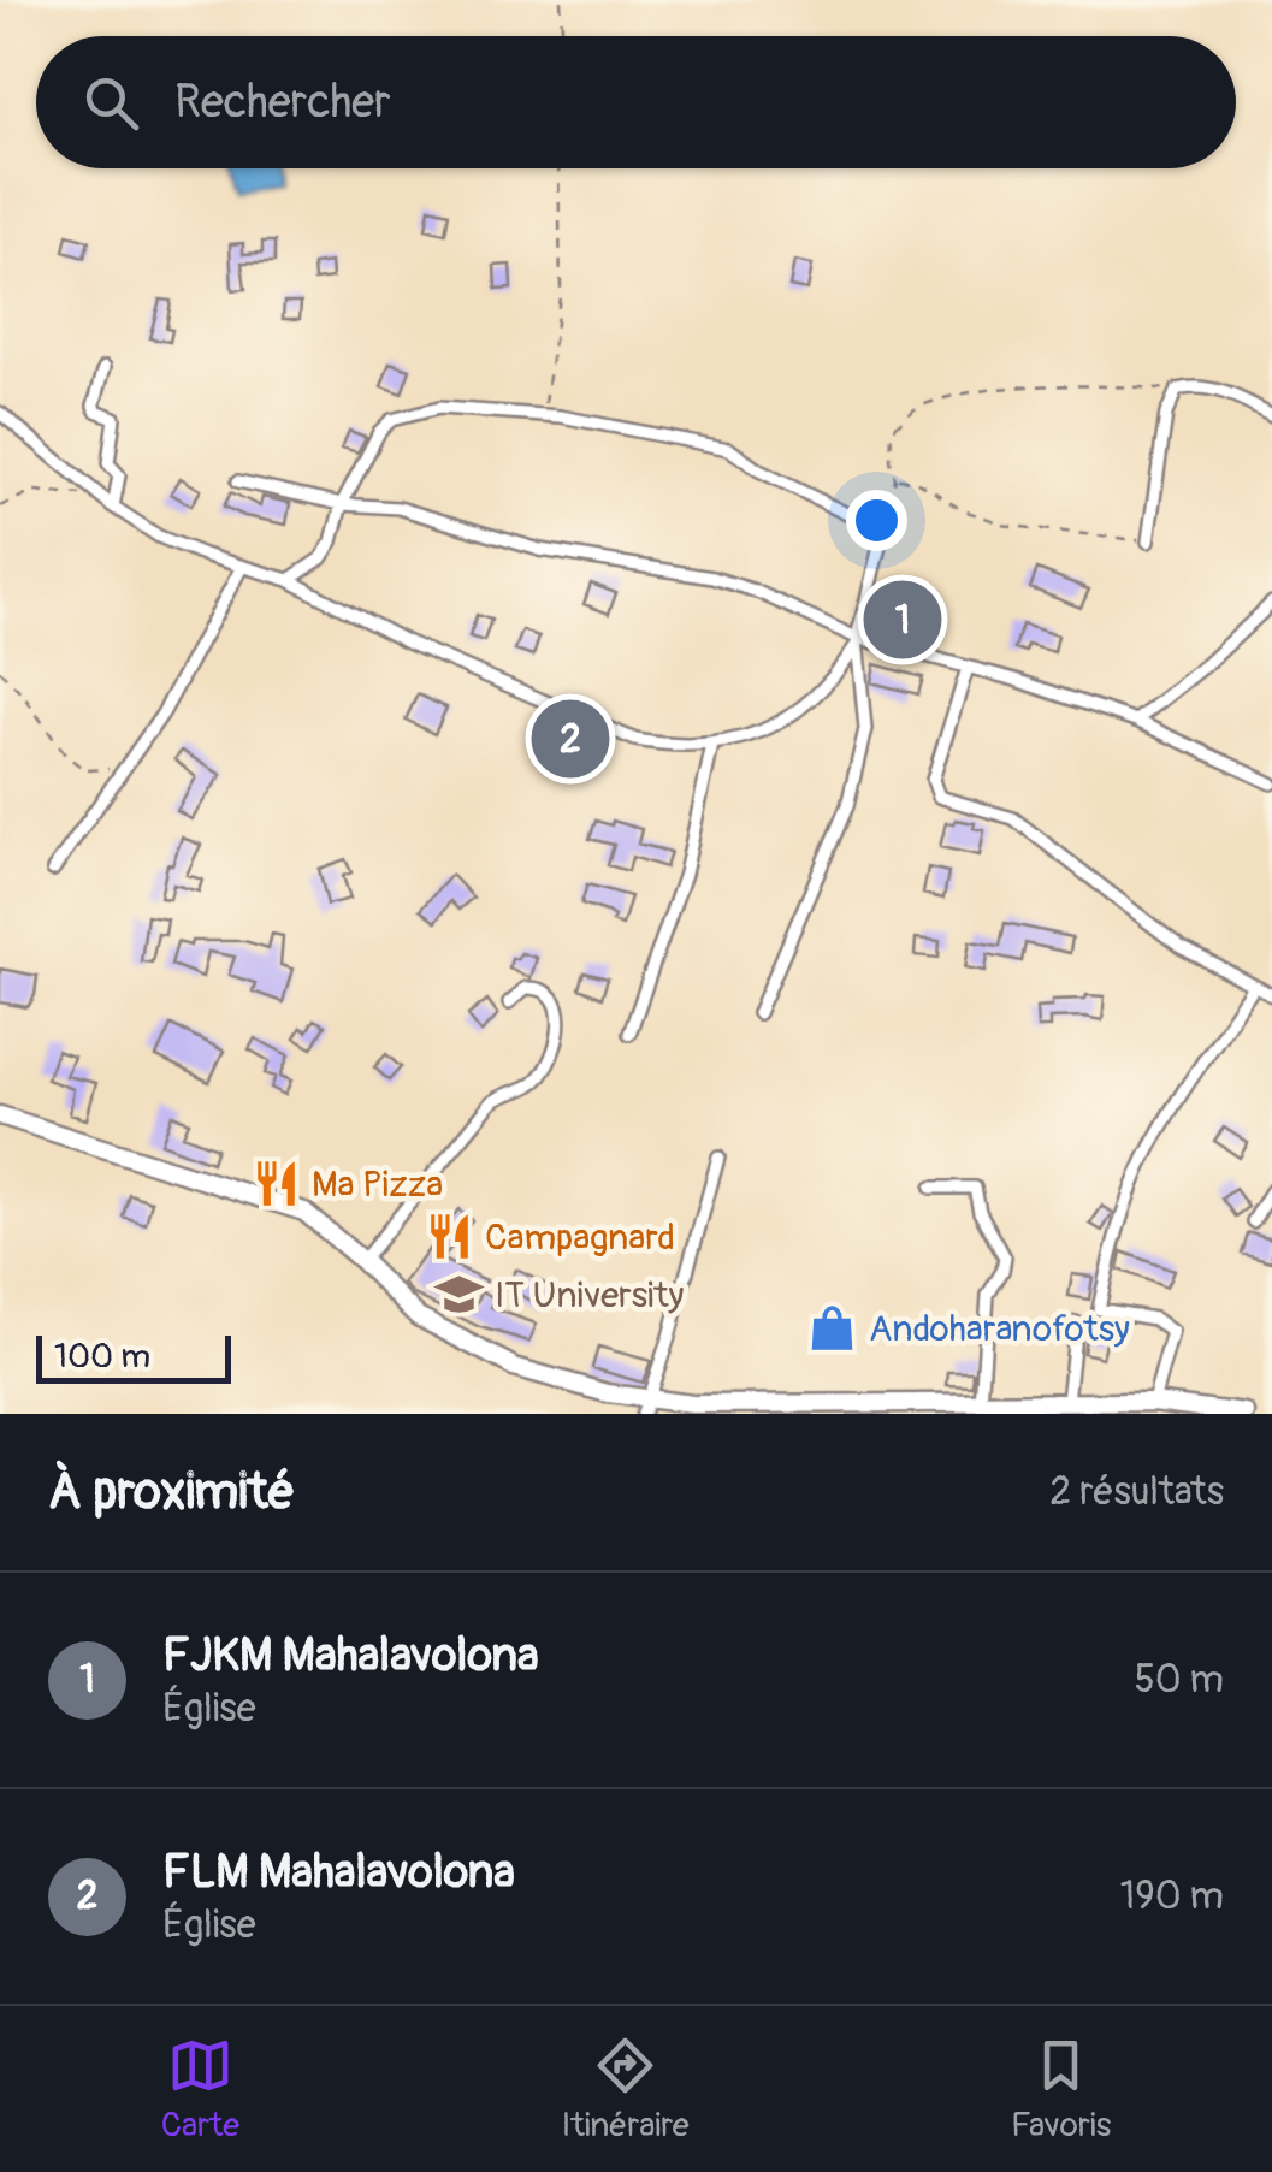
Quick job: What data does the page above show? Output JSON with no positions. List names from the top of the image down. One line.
{"places":{"restaurant":["Ma Pizza","Campagnard"],"school or university":["IT University"],"shop":["Andoharanofotsy"]},"scale_bar":"100 m","page":{"search":"Rechercher","pins":["1","2"],"scale":"100 m","heading":["À proximité","2 résultats"],"list":[{"mark":"1","name":"FJKM Mahalavolona","note":"Église","value":"50 m"},{"mark":"2","name":"FLM Mahalavolona","note":"Église","value":"190 m"}],"nav":["Carte","Itinéraire","Favoris"]}}
